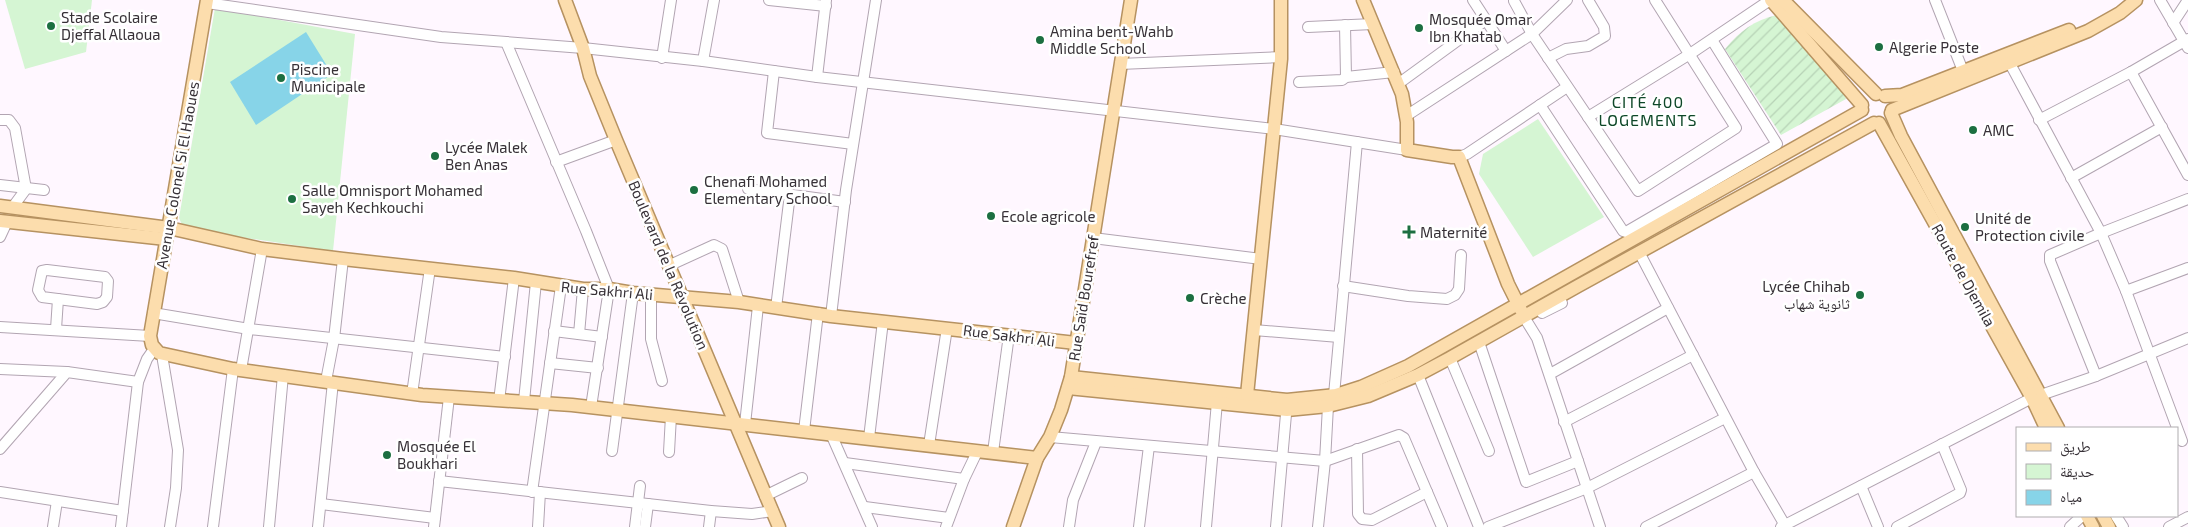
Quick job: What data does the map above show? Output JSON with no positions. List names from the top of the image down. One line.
{"streets":{"main road":["Avenue Colonel Si El Haoues","Boulevard de la Révolution","Route de Djemila","Rue Sakhri Ali","Rue Saïd Bourefref"]},"crossings":[["Avenue Colonel Si El Haoues","Rue Sakhri Ali"],["Boulevard de la Révolution","Rue Sakhri Ali"],["Rue Sakhri Ali","Rue Saïd Bourefref"]],"districts":["CITÉ 400 LOGEMENTS"],"places":{"other":["Stade Scolaire Djeffal Allaoua","Mosquée Omar Ibn Khatab","Amina bent-Wahb Middle School","Algerie Poste","Piscine Municipale","AMC","Lycée Malek Ben Anas","Chenafi Mohamed Elementary School","Salle Omnisport Mohamed Sayeh Kechkouchi","Ecole agricole","Unité de Protection civile","Lycée Chihab ثانوية شهاب","Crèche","Mosquée El Boukhari"],"health":["Maternité"]},"legend":["طريق","حديقة","مياه"]}
